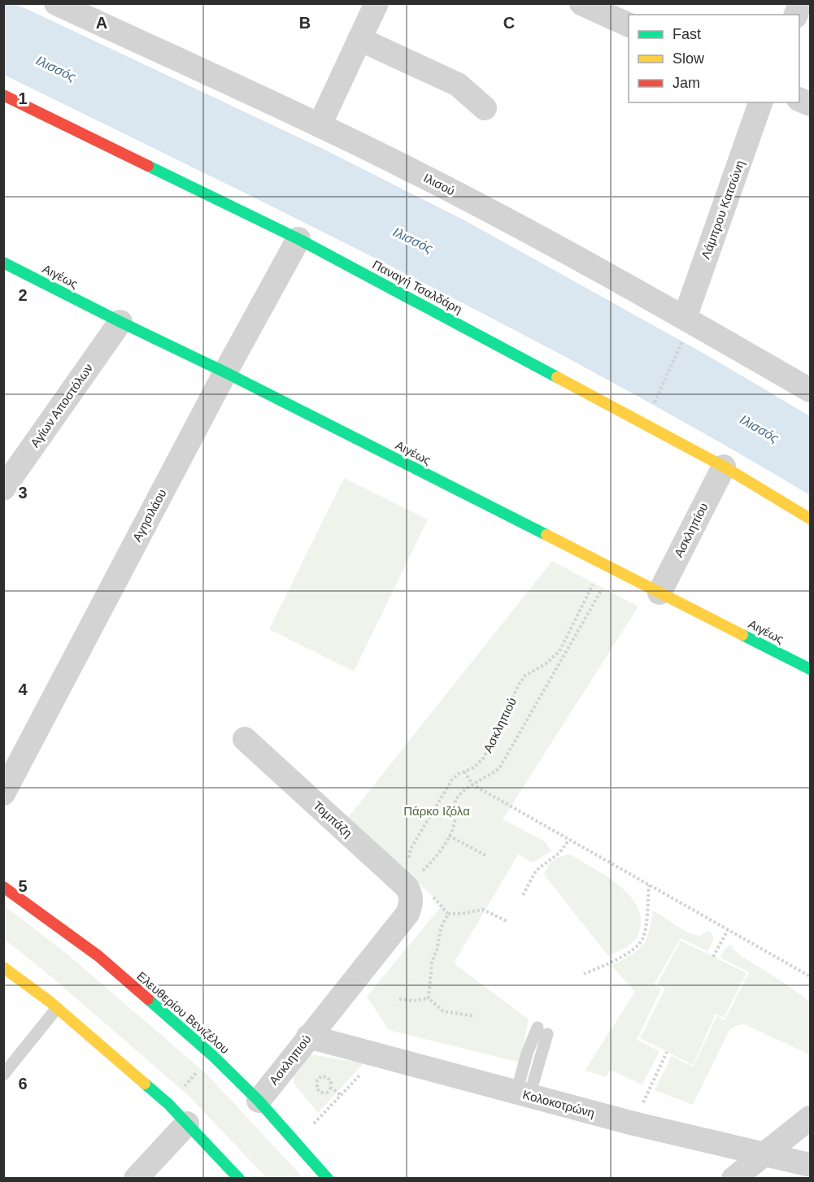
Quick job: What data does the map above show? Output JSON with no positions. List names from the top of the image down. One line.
{"streets":{"street":["Ιλισού","Λάμπρου Κατσώνη","Αιγέως","Παναγή Τσαλδάρη","Αγίων Αποστόλων","Αγησιλάου","Ασκληπίου","Ασκληπιού","Τομπάζη","Ελευθερίου Βενιζέλου","Κολοκοτρώνη"]},"crossings":[["Ιλισού","Λάμπρου Κατσώνη"],["Αιγέως","Αγίων Αποστόλων"],["Αιγέως","Αγησιλάου"],["Αιγέως","Ασκληπίου"],["Αιγέως","Ασκληπιού"],["Παναγή Τσαλδάρη","Αγησιλάου"],["Παναγή Τσαλδάρη","Ασκληπίου"],["Ασκληπιού","Τομπάζη"],["Ασκληπιού","Ελευθερίου Βενιζέλου"],["Ασκληπιού","Κολοκοτρώνη"]],"water":["Ιλισσός"],"parks":["Πάρκο Ιζόλα"],"legend":["Fast","Slow","Jam"],"grid":{"columns":["A","B","C"],"rows":["1","2","3","4","5","6"]}}
